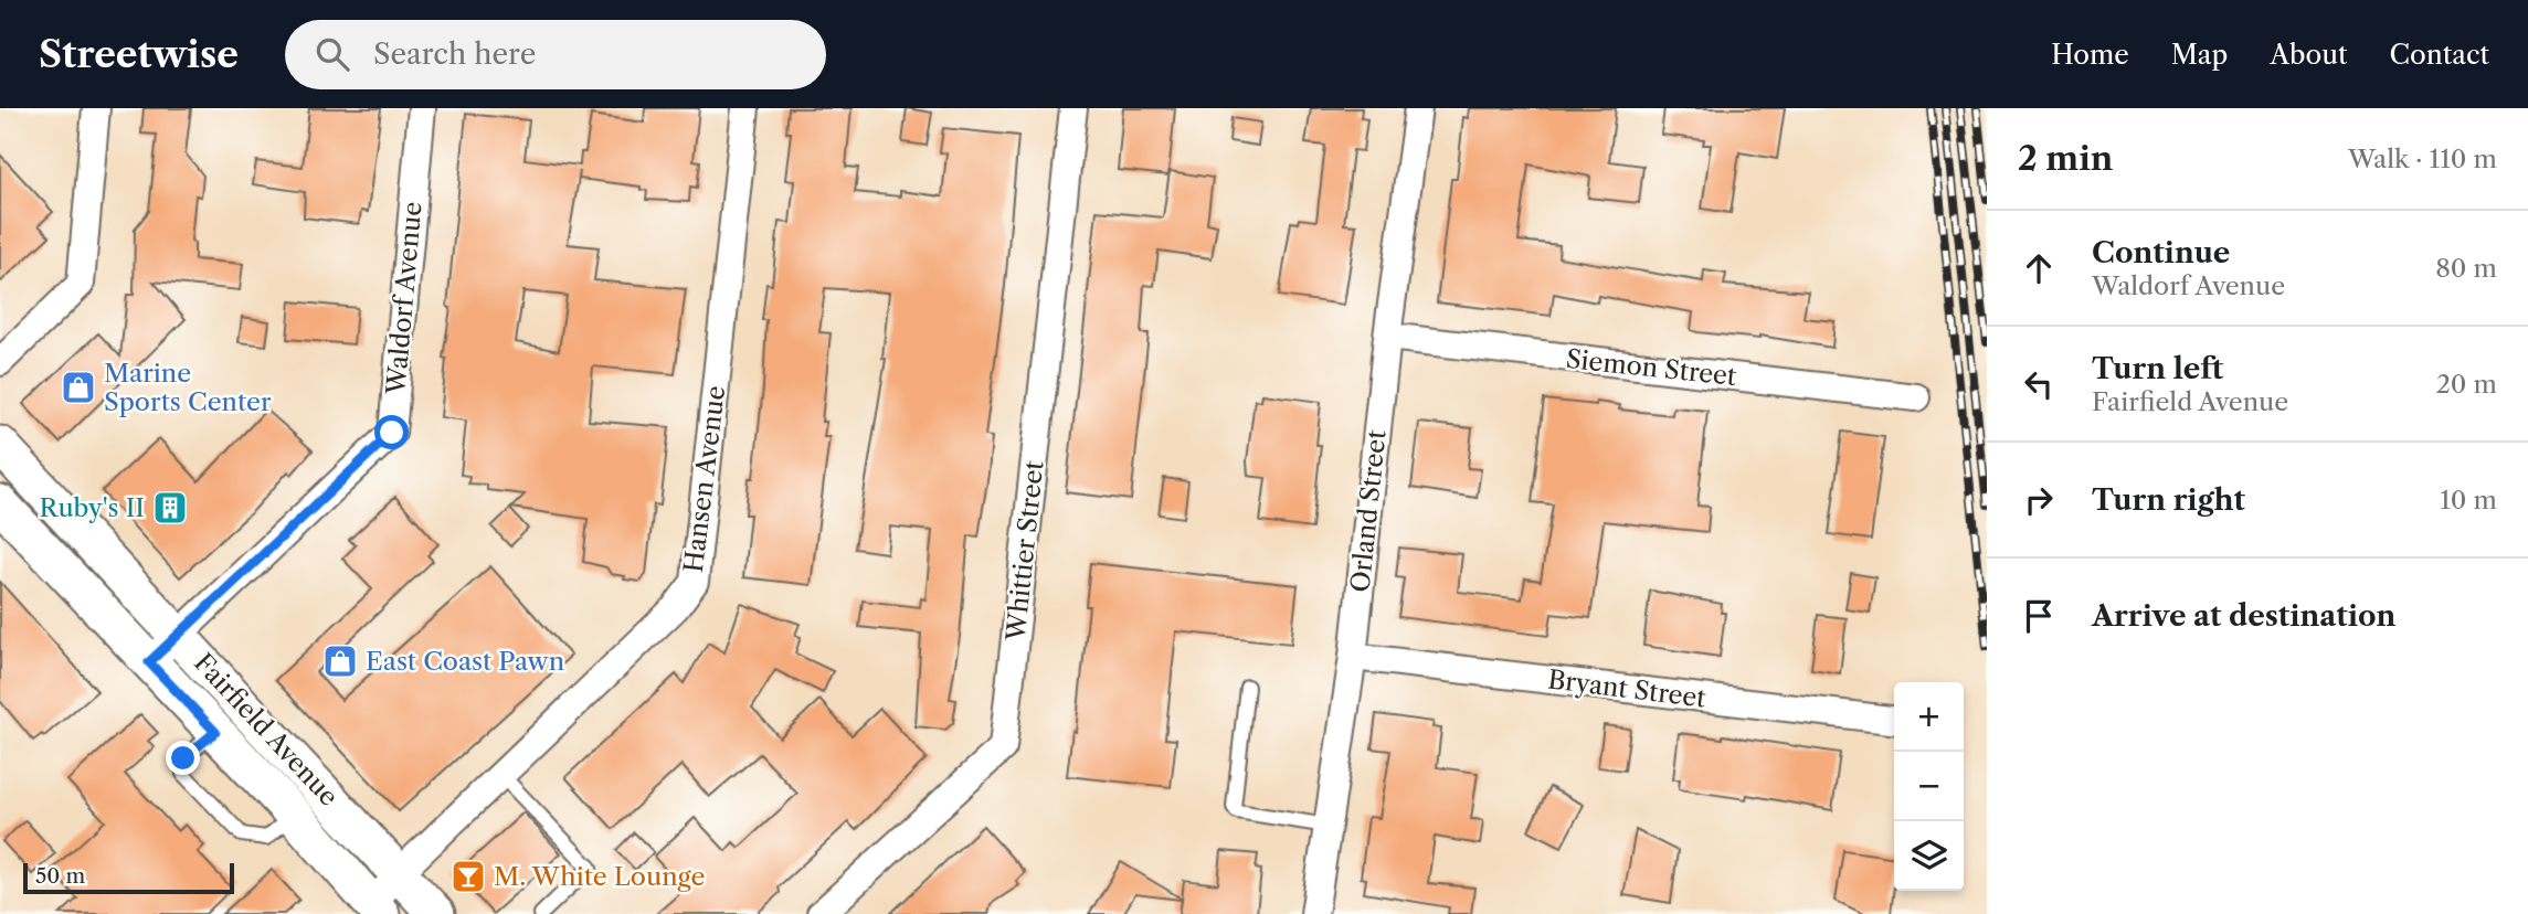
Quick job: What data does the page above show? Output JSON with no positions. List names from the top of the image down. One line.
{"streets":{"main road":["Fairfield Avenue"],"street":["Waldorf Avenue","Siemon Street","Hansen Avenue","Orland Street","Whittier Street","Bryant Street"]},"crossings":[["Waldorf Avenue","Fairfield Avenue"],["Siemon Street","Orland Street"],["Hansen Avenue","Fairfield Avenue"],["Orland Street","Bryant Street"]],"places":{"shop":["Marine Sports Center","East Coast Pawn"],"building":["Ruby's II"],"bar":["M. White Lounge"]},"scale_bar":"50 m","page":{"header":"Streetwise","search":"Search here","nav":["Home","Map","About","Contact"],"heading":["2 min","Walk · 110 m"],"list":[["Continue","Waldorf Avenue","80 m"],["Turn left","Fairfield Avenue","20 m"],["Turn right","10 m"],"Arrive at destination"],"map_buttons":["+","−"],"scale":"50 m"}}
